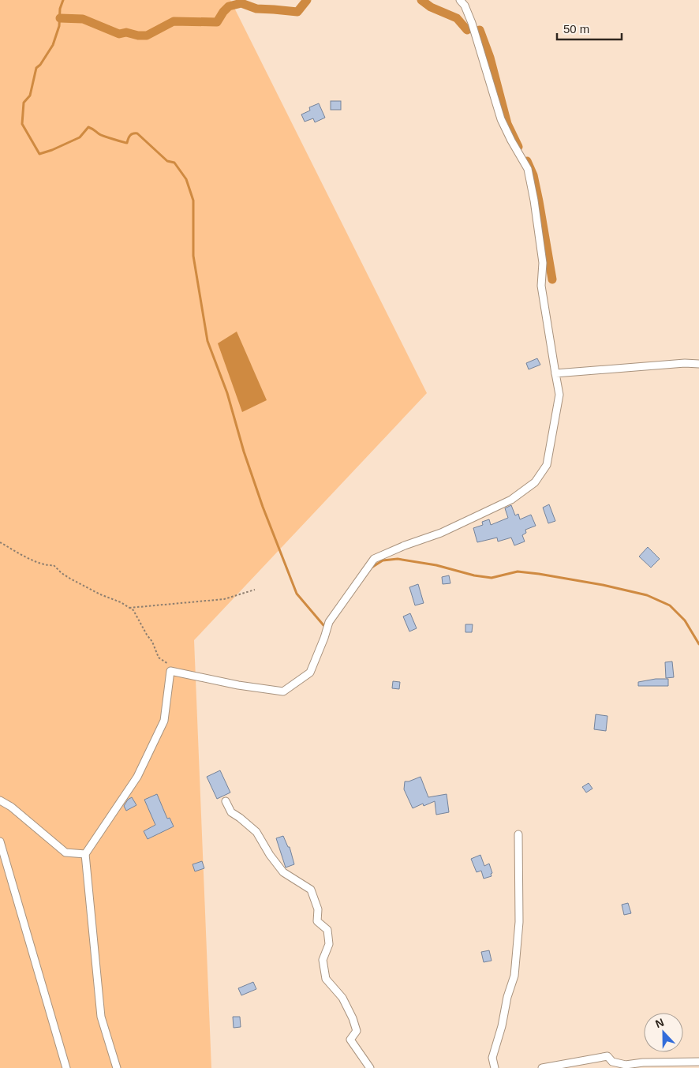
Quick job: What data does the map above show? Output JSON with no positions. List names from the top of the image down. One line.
{"scale_bar":"50 m","north":"top"}
